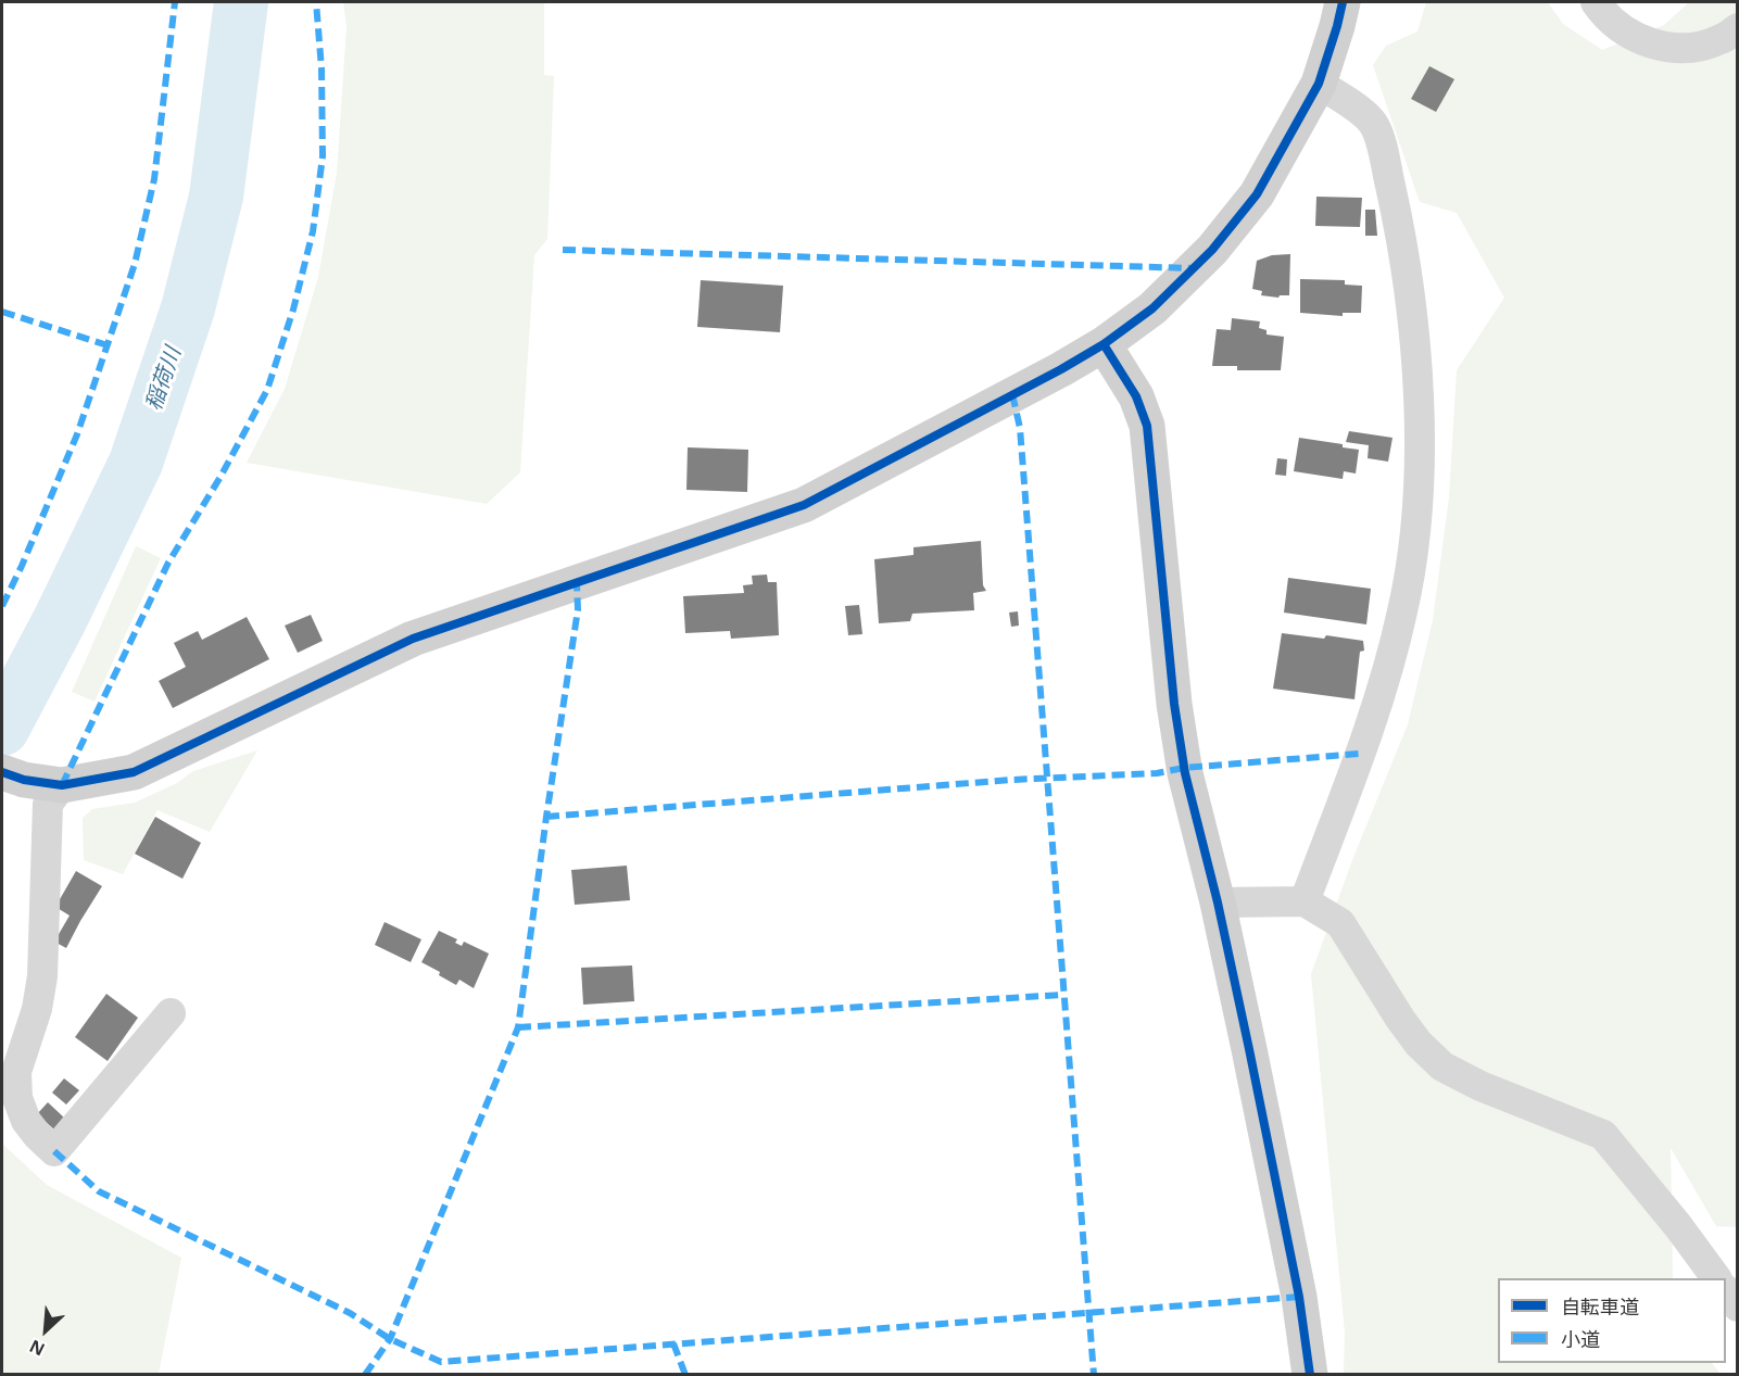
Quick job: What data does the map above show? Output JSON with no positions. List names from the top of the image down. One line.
{"water":["稲荷川"],"legend":["自転車道","小道"],"north":"bottom left"}
